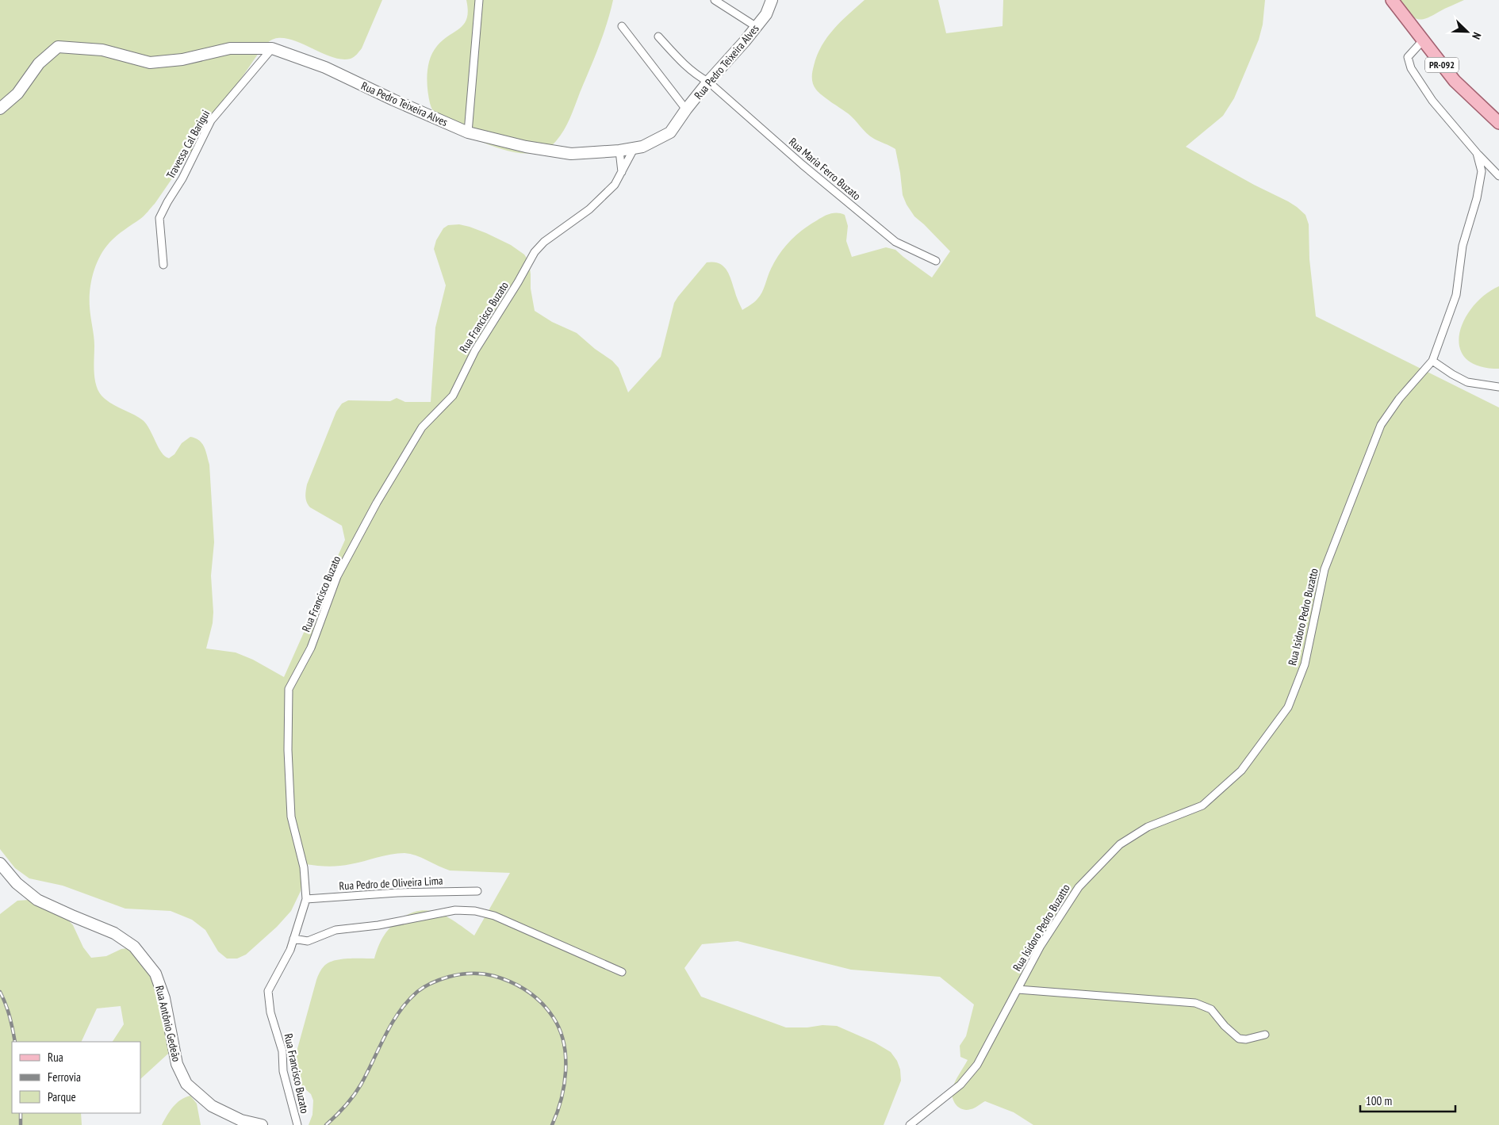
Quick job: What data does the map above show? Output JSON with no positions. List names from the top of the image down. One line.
{"streets":{"main road":["PR-092"],"street":["Rua Pedro Teixeira Alves","Travessa Cal Barigui","Rua Maria Ferro Buzato","Rua Francisco Buzato","Rua Isidoro Pedro Buzatto","Rua Pedro de Oliveira Lima","Rua Antônio Gedeão"]},"crossings":[["Rua Pedro Teixeira Alves","Travessa Cal Barigui"],["Rua Pedro Teixeira Alves","Rua Maria Ferro Buzato"],["Rua Pedro Teixeira Alves","Rua Francisco Buzato"],["PR-092","Rua Isidoro Pedro Buzatto"],["Rua Francisco Buzato","Rua Pedro de Oliveira Lima"]],"legend":["Rua","Ferrovia","Parque"],"scale_bar":"100 m","north":"bottom right"}
